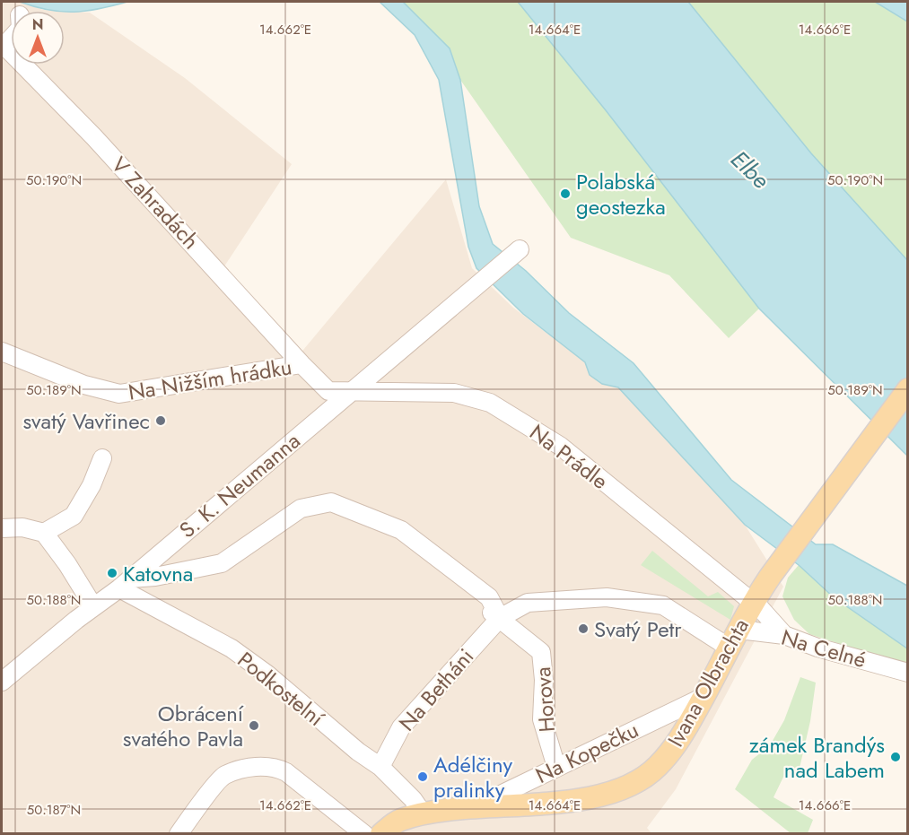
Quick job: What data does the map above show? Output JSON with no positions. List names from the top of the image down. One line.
{"streets":{"main road":["Ivana Olbrachta"],"street":["V Zahradách","Na Nižším hrádku","Na Prádle","S. K. Neumanna","Na Celné","Podkostelní","Na Betháni","Horova","Na Kopečku"]},"crossings":[["V Zahradách","Na Nižším hrádku"],["Na Nižším hrádku","Na Prádle"],["Na Nižším hrádku","S. K. Neumanna"],["Na Prádle","S. K. Neumanna"],["Na Prádle","Na Celné"],["Na Prádle","Ivana Olbrachta"],["S. K. Neumanna","Podkostelní"],["Na Celné","Ivana Olbrachta"],["Na Celné","Na Betháni"],["Ivana Olbrachta","Podkostelní"],["Ivana Olbrachta","Na Betháni"],["Ivana Olbrachta","Na Kopečku"],["Podkostelní","Na Betháni"],["Na Betháni","Horova"],["Horova","Na Kopečku"]],"water":["Elbe"],"places":["Polabská geostezka","svatý Vavřinec","Katovna","Svatý Petr","Obrácení svatého Pavla","zámek Brandýs nad Labem","Adélčiny pralinky"],"north":"top","coordinates":["14.662°E","14.664°E","14.666°E","50.190°N","50.189°N","50.188°N","50.187°N"]}
